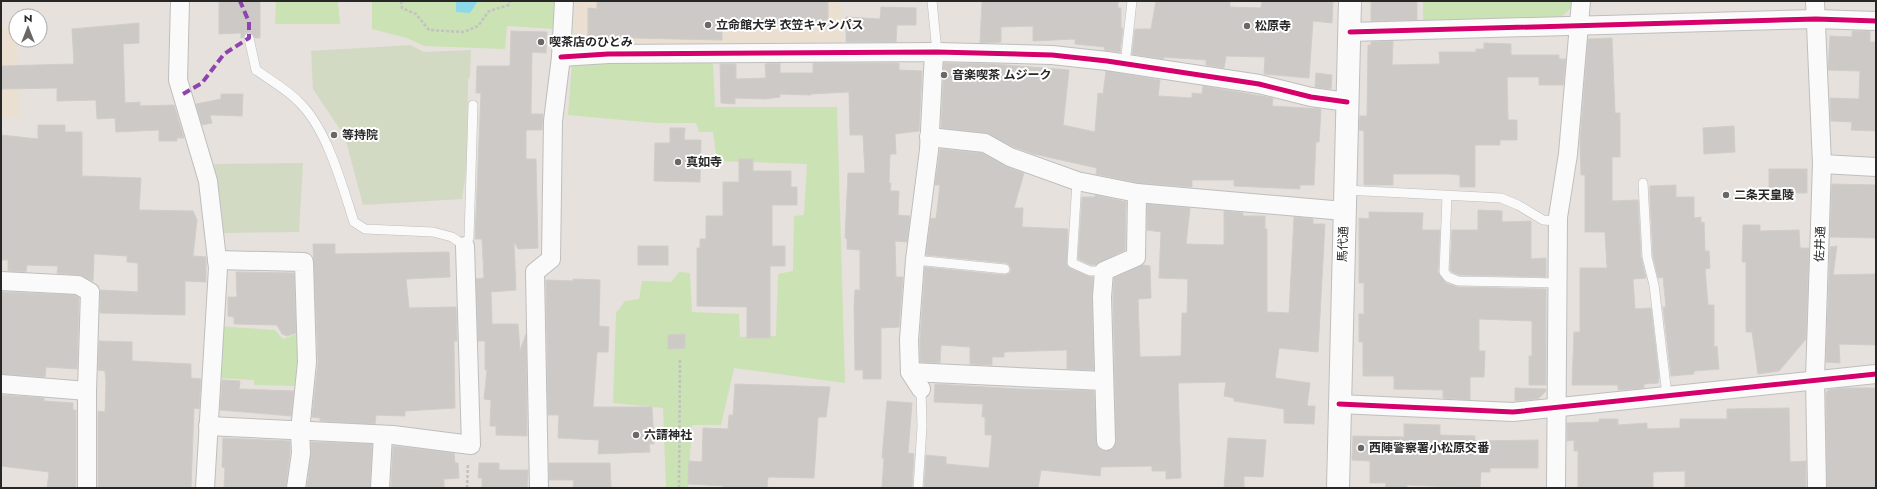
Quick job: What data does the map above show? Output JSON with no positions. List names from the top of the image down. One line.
{"streets":{"street":["馬代通","佐井通"]},"places":["立命館大学 衣笠キャンパス","松原寺","喫茶店のひとみ","音楽喫茶 ムジーク","等持院","真如寺","二条天皇陵","六請神社","西陣警察署小松原交番"],"north":"top"}
